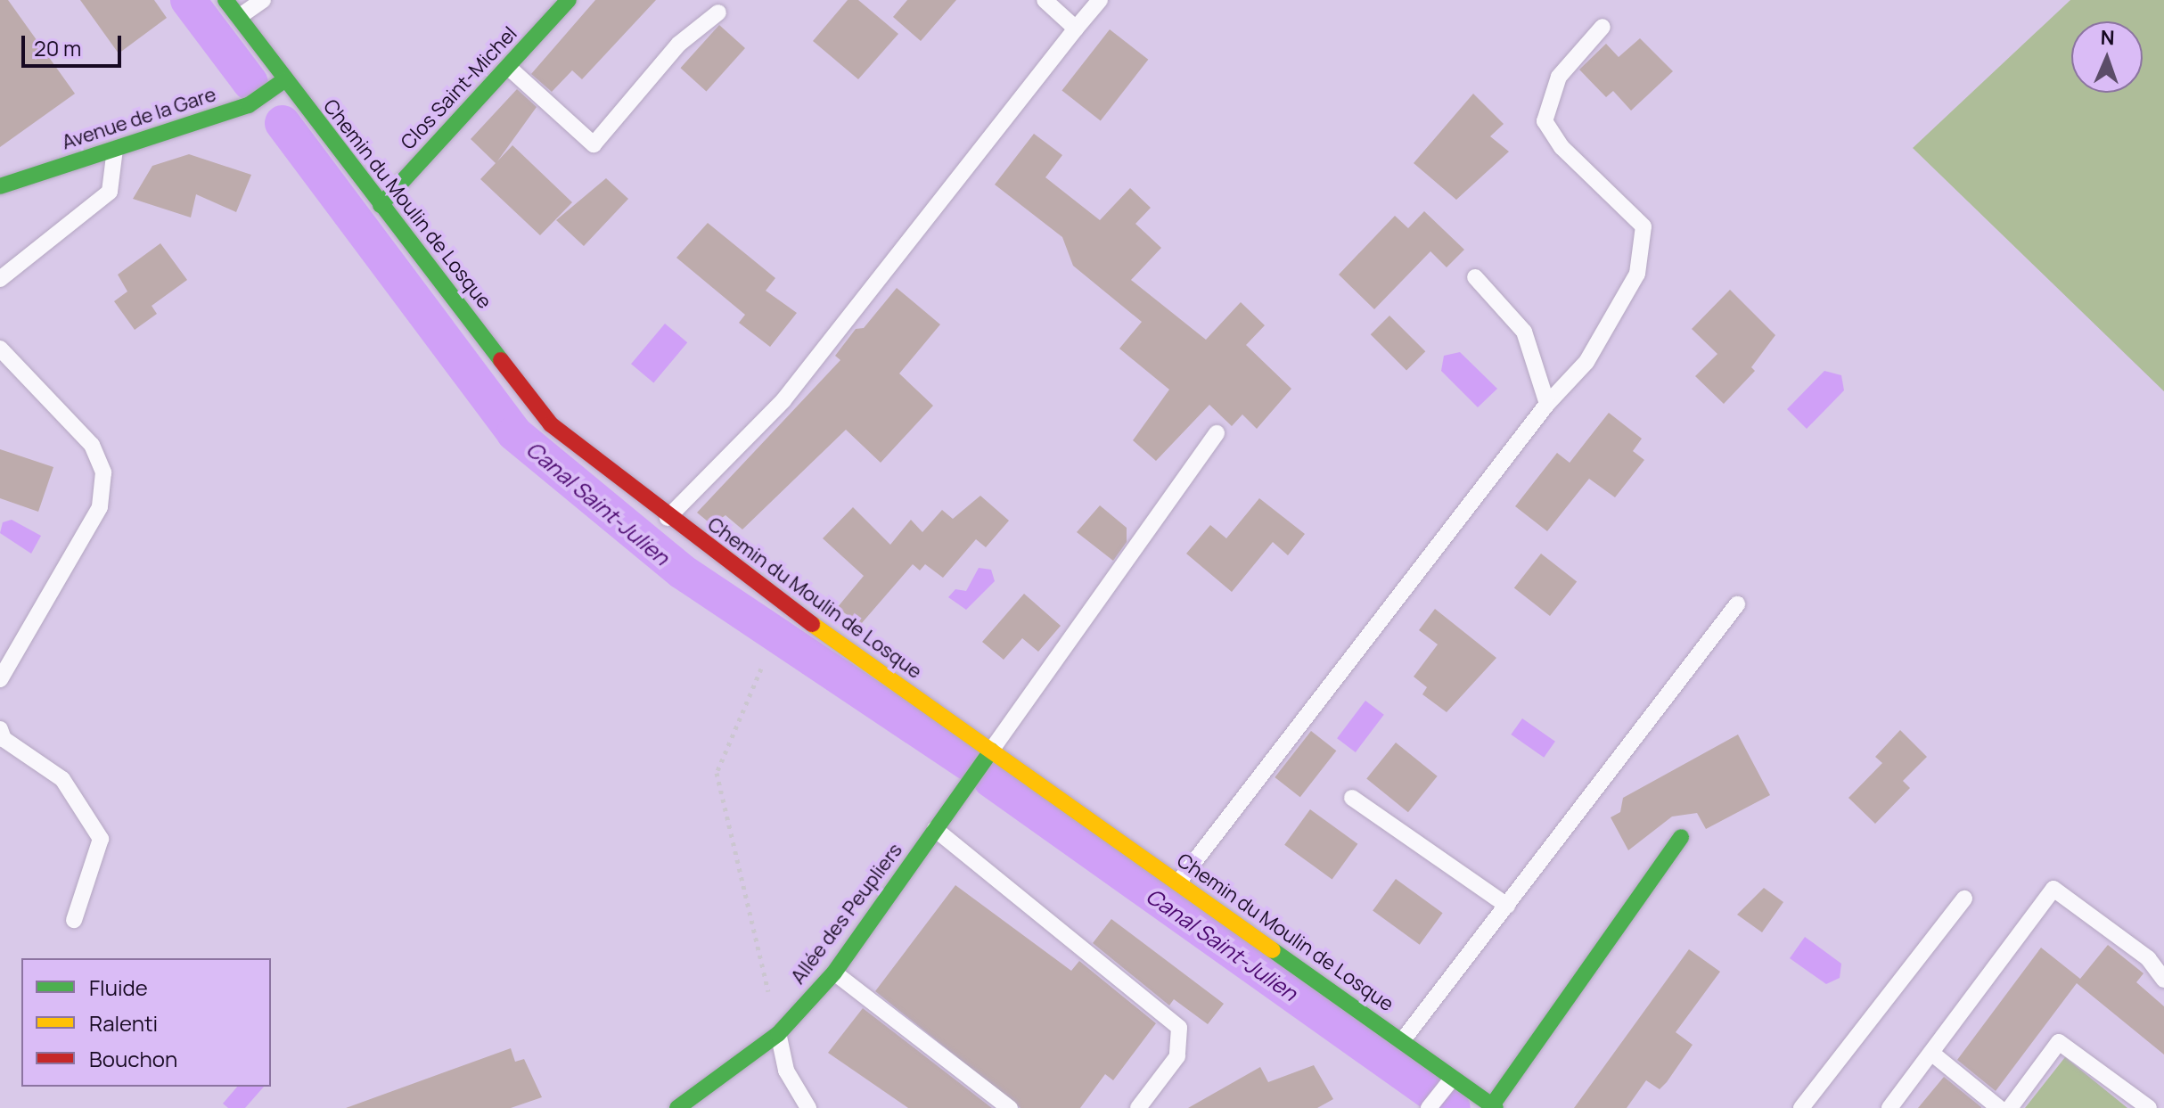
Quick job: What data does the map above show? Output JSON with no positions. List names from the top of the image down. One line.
{"streets":{"street":["Clos Saint-Michel","Avenue de la Gare","Chemin du Moulin de Losque","Allée des Peupliers"]},"crossings":[["Clos Saint-Michel","Chemin du Moulin de Losque"],["Avenue de la Gare","Chemin du Moulin de Losque"],["Chemin du Moulin de Losque","Allée des Peupliers"]],"water":["Canal Saint-Julien"],"legend":["Fluide","Ralenti","Bouchon"],"scale_bar":"20 m","north":"top"}
